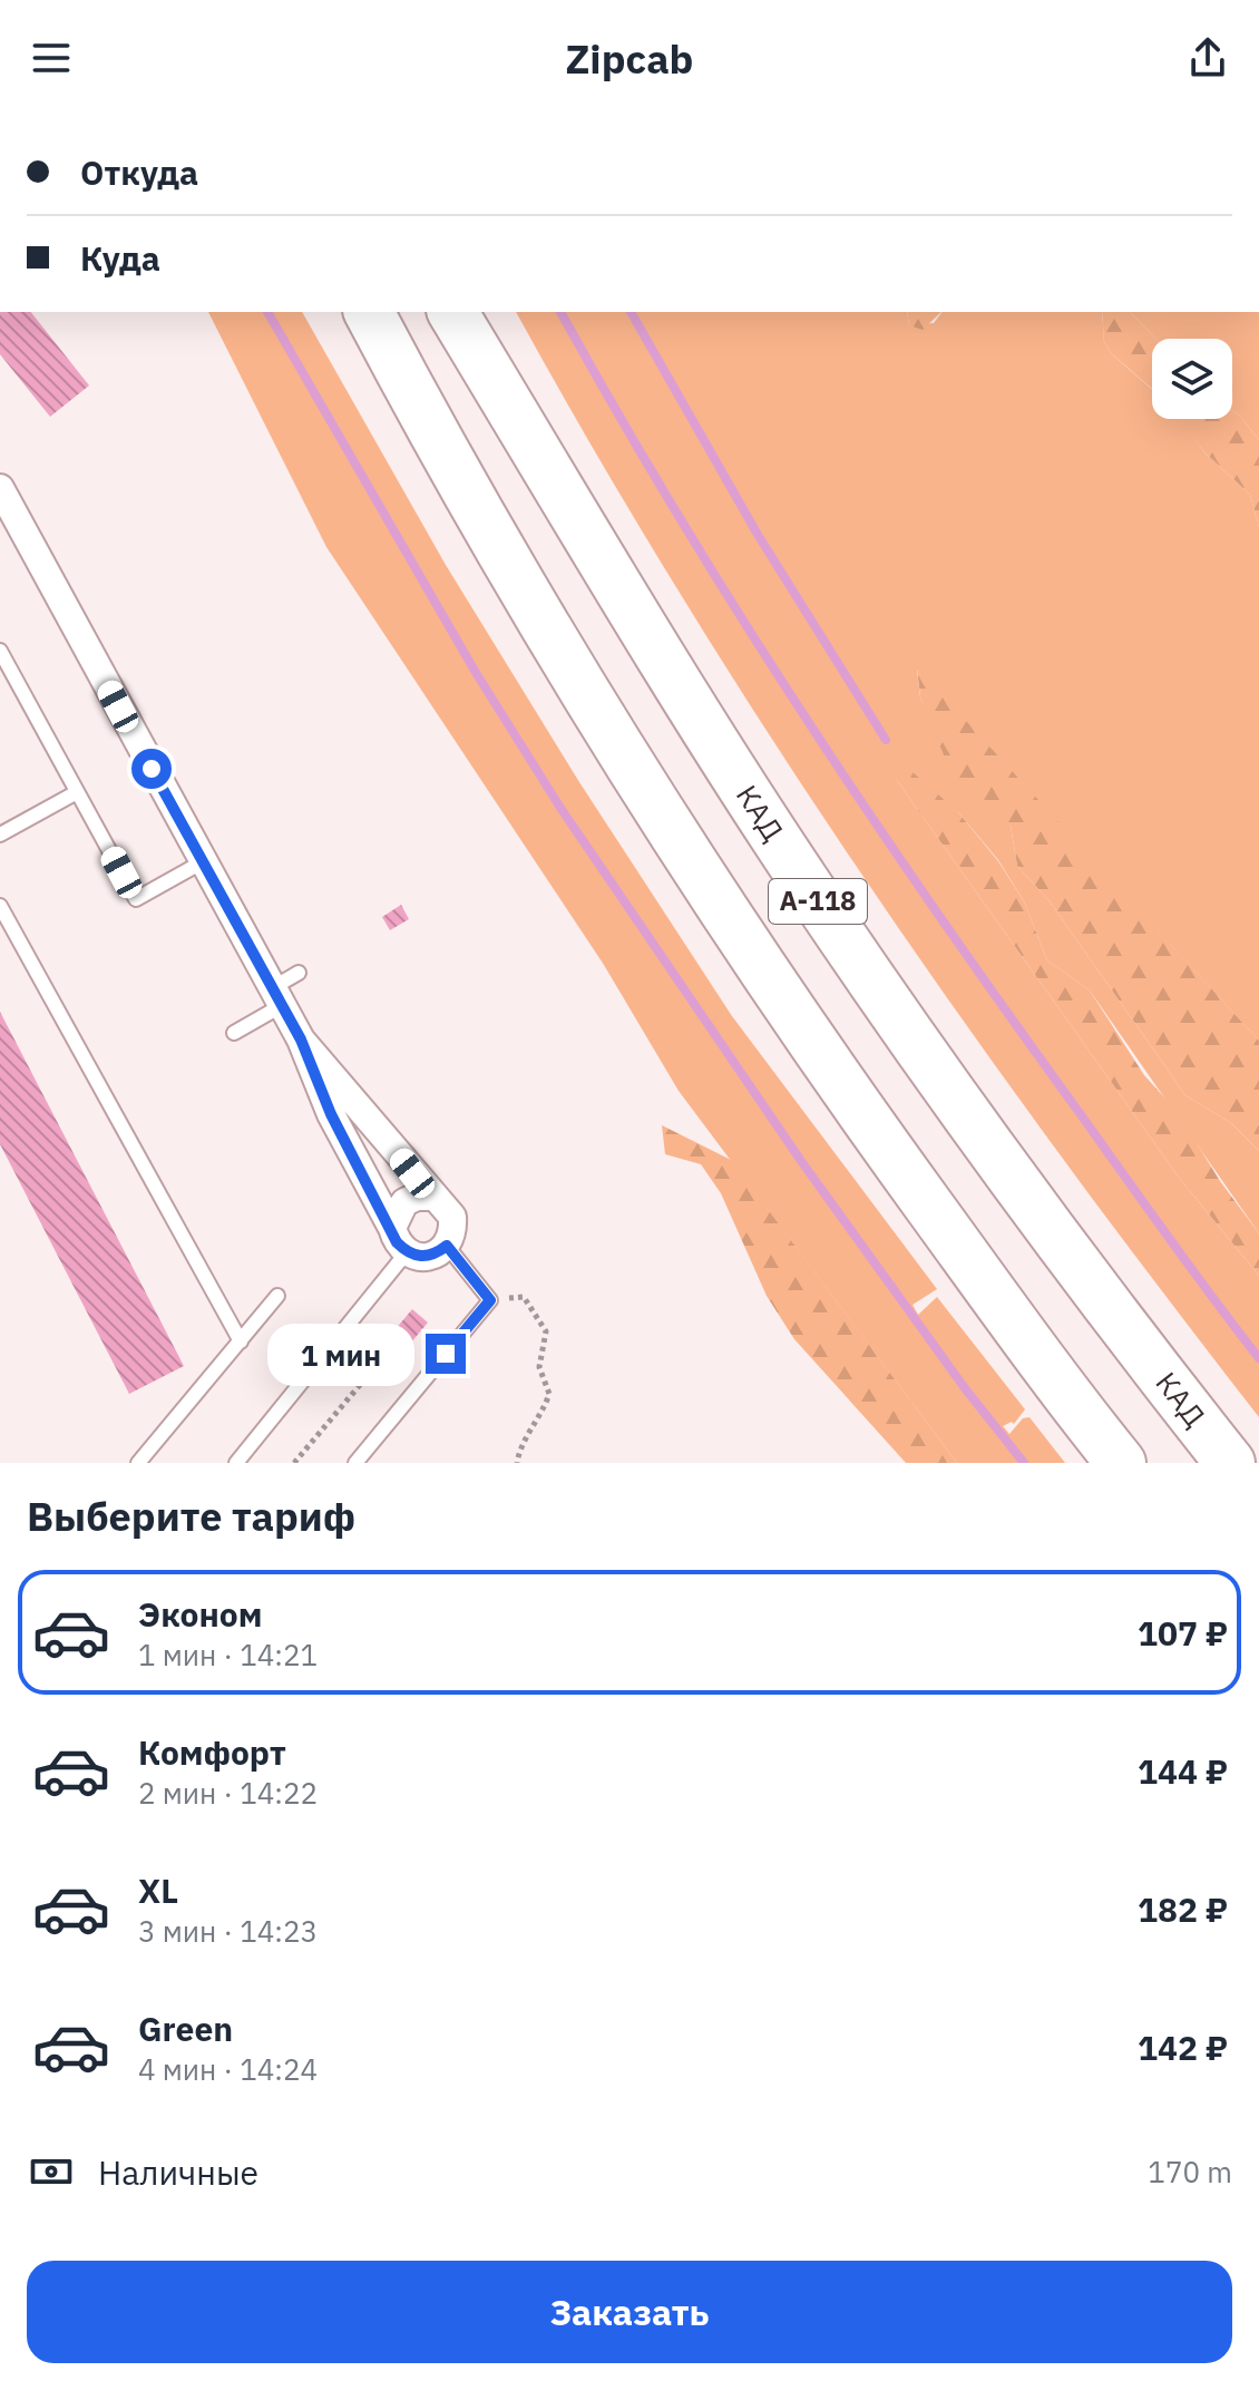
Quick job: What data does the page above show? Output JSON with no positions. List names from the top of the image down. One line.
{"streets":{"highway":["КАД","А-118"]},"page":{"header":"Zipcab","banner":["Откуда","Куда"],"bubble":"1 мин","heading":"Выберите тариф","list":[{"name":"Эконом","note":"1 мин · 14:21","value":"107 ₽"},{"name":"Комфорт","note":"2 мин · 14:22","value":"144 ₽"},{"name":"XL","note":"3 мин · 14:23","value":"182 ₽"},{"name":"Green","note":"4 мин · 14:24","value":"142 ₽"}],"pay":["Наличные","170 m"],"buttons":"Заказать"}}
